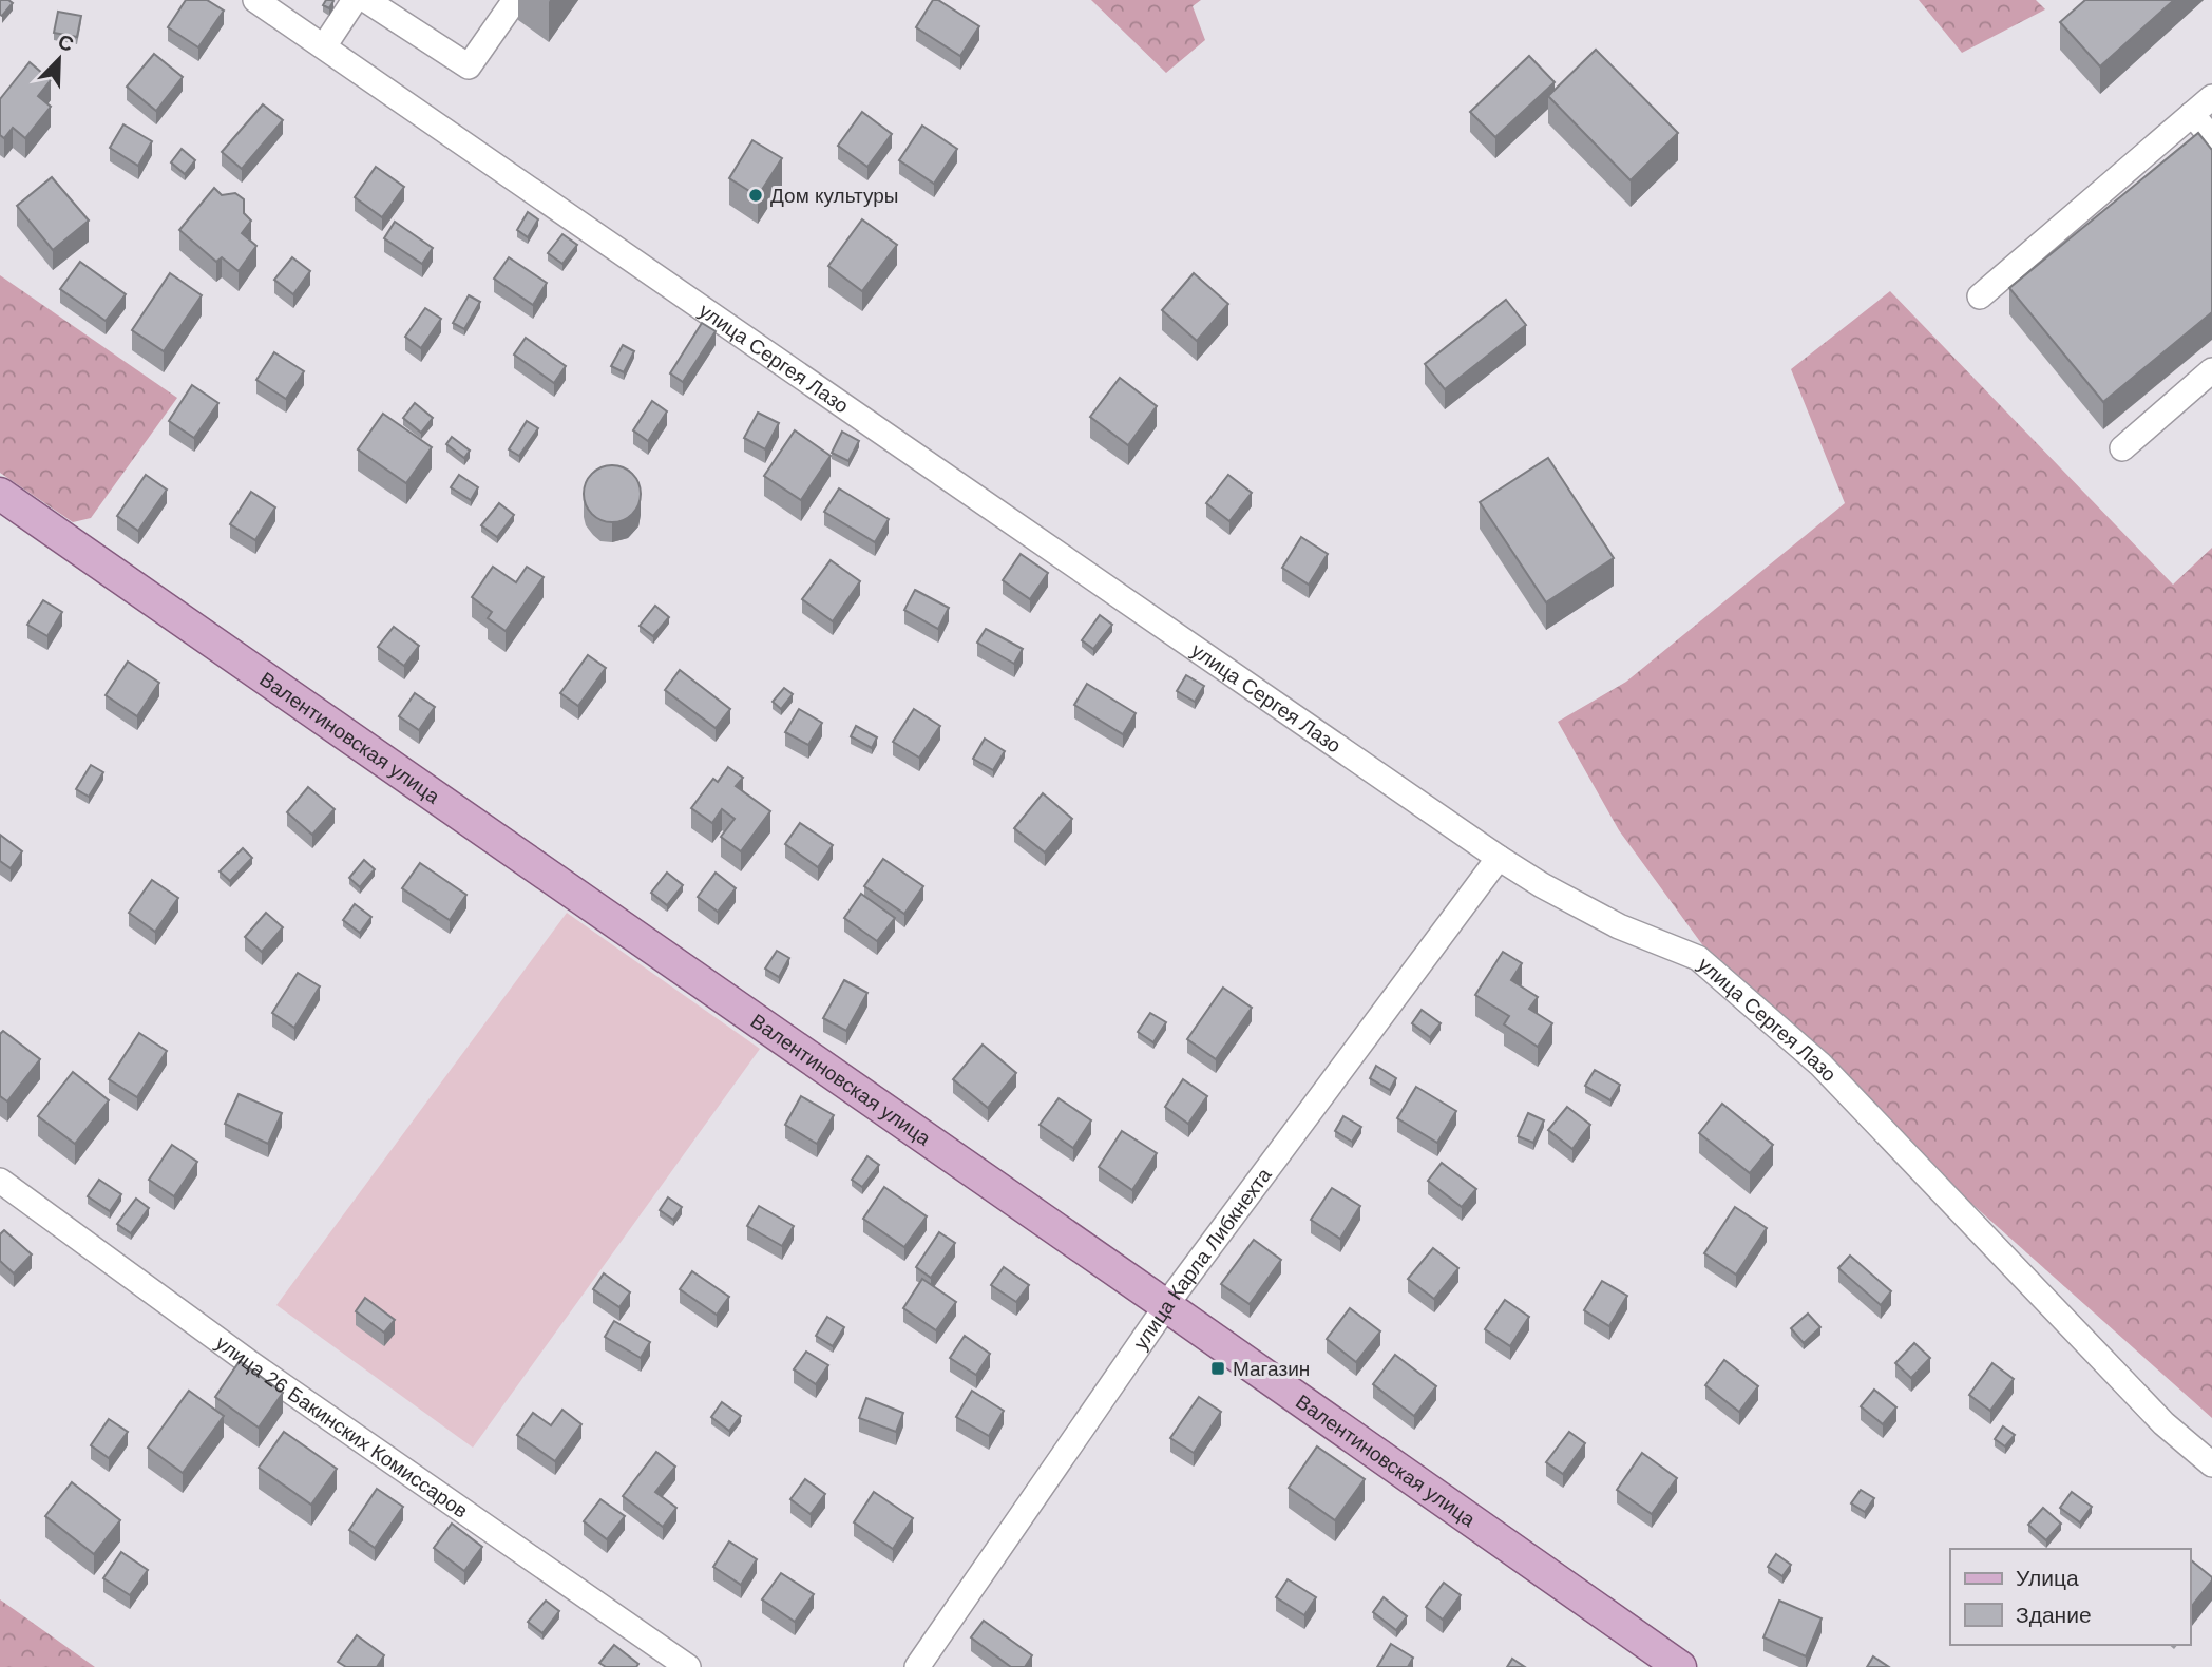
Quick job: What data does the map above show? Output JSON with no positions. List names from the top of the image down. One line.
{"streets":{"main road":["Валентиновская улица"],"street":["улица Сергея Лазо","улица Карла Либкнехта","улица 26 Бакинских Комиссаров"]},"crossings":[["улица Сергея Лазо","улица Карла Либкнехта"],["Валентиновская улица","улица Карла Либкнехта"]],"places":{"other":["Дом культуры"],"transit":["Магазин"]},"legend":["Улица","Здание"],"north":"top right"}
